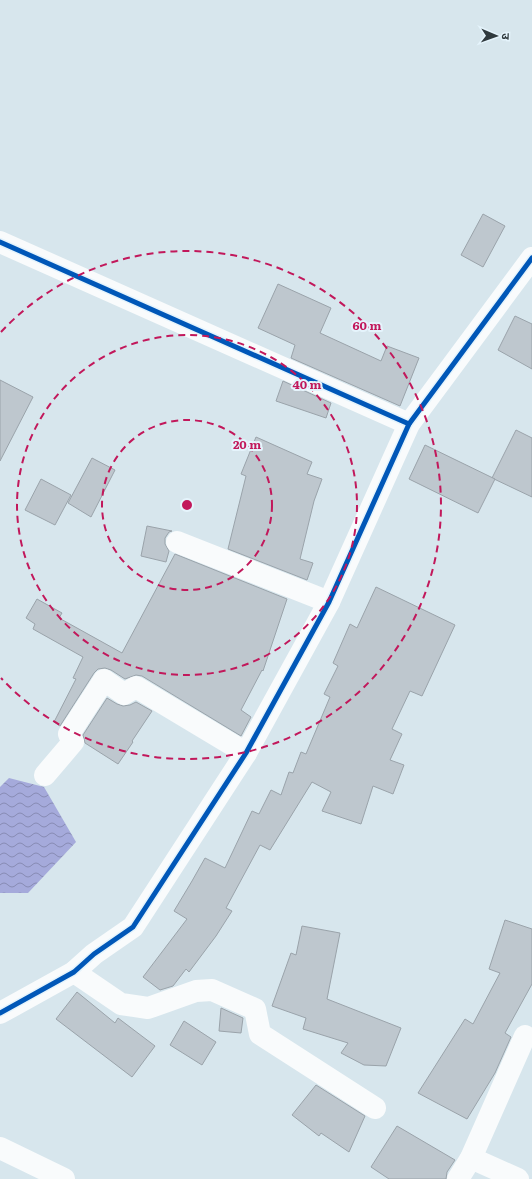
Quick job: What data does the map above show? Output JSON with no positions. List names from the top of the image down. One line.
{"north":"right","rings":["60 m","40 m","20 m"]}
